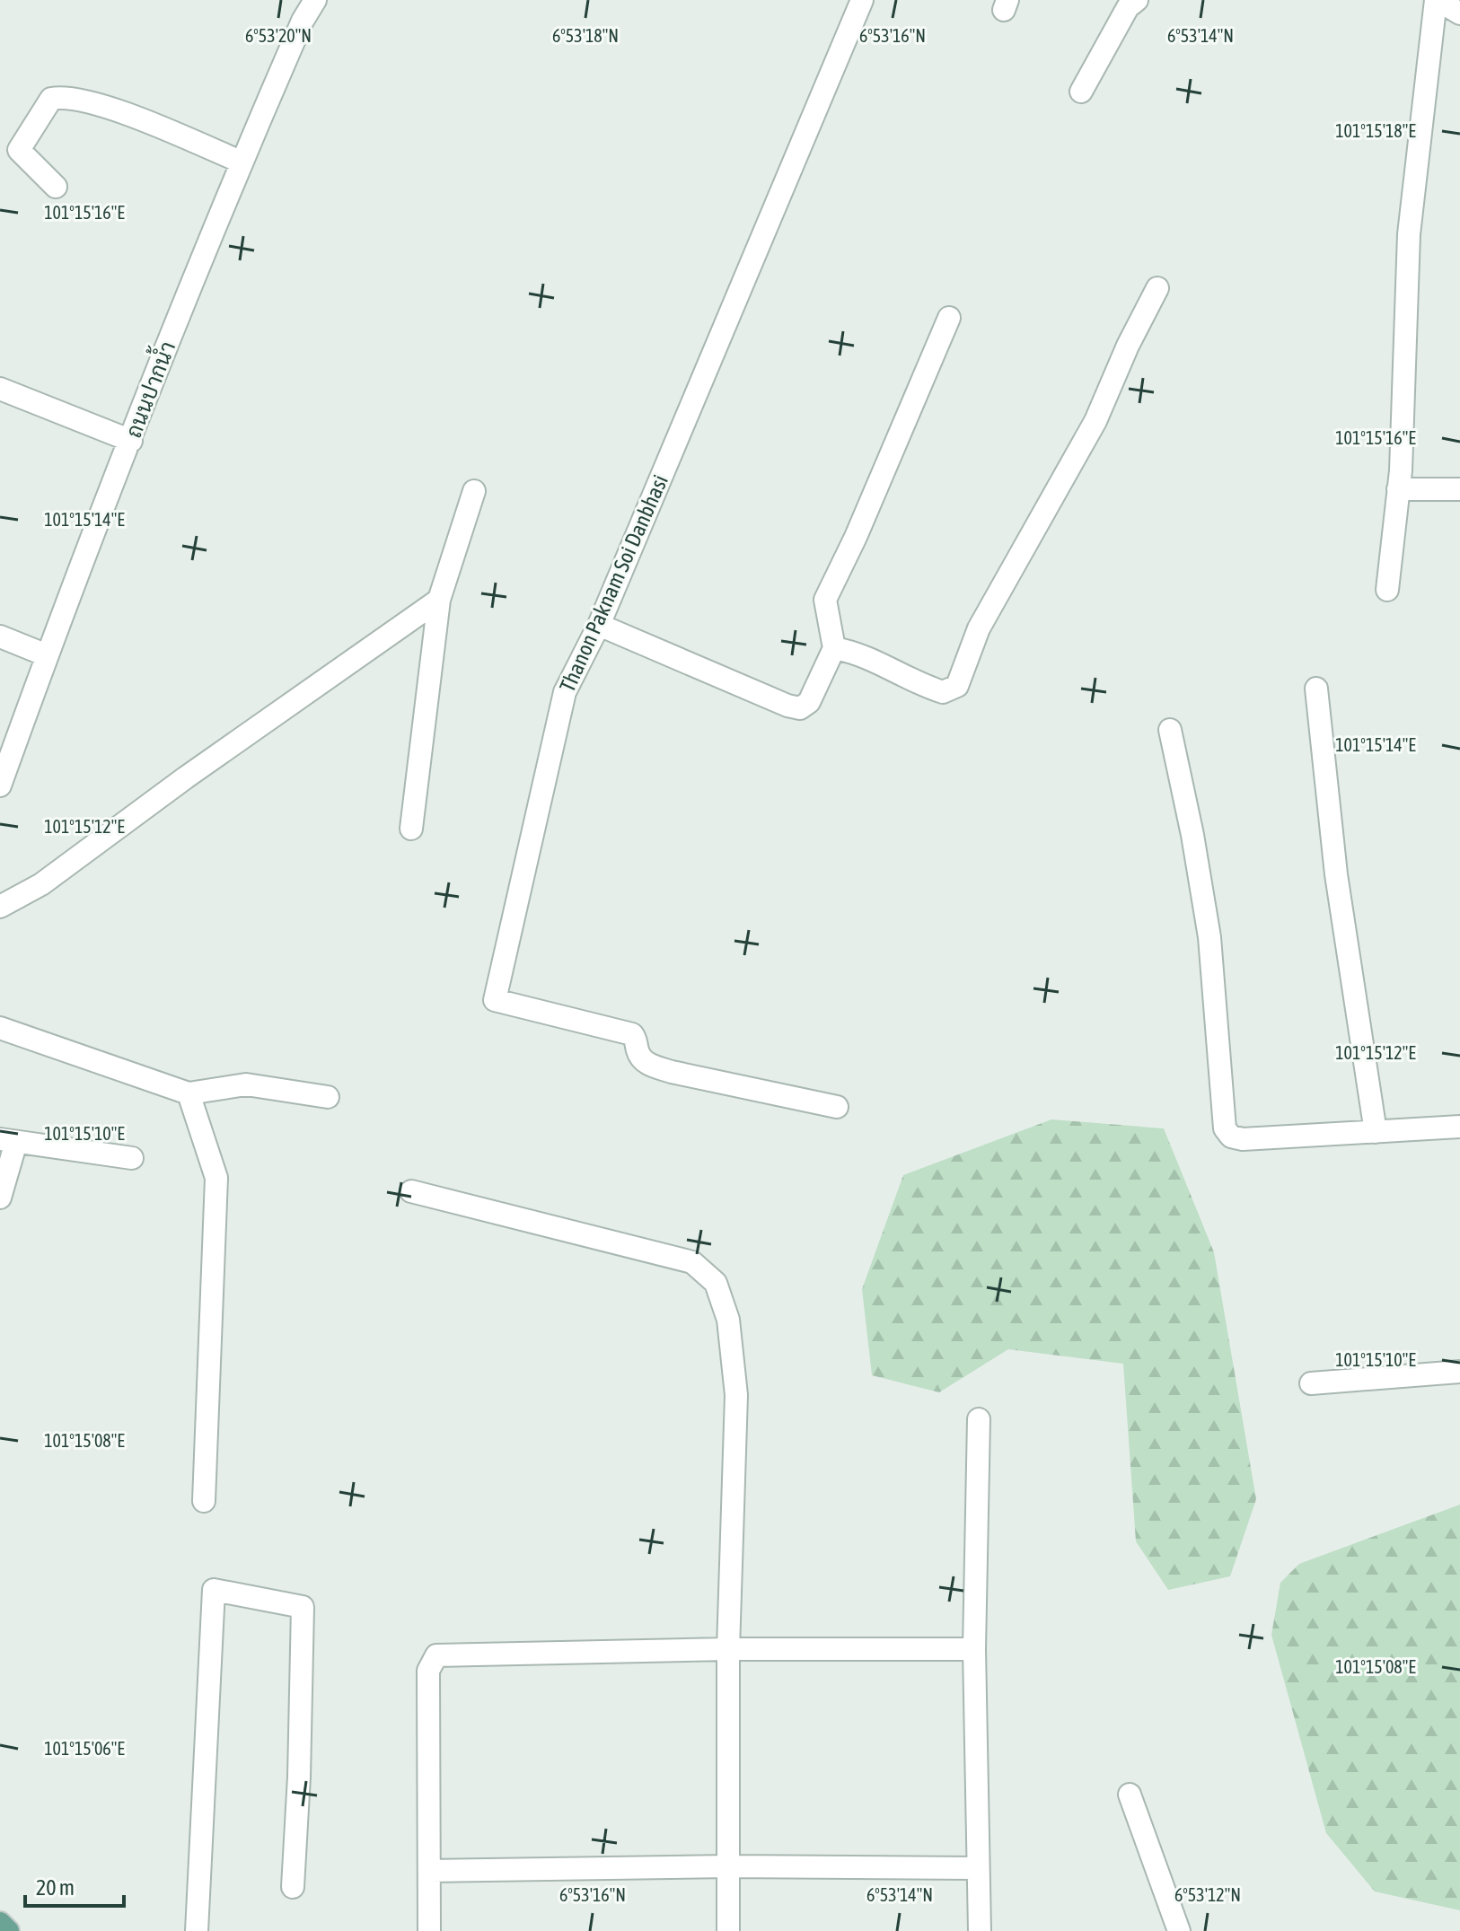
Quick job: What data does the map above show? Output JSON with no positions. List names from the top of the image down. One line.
{"streets":{"street":["ถนนปากน้ำ","Thanon Paknam Soi Danbhasi"]},"scale_bar":"20 m","coordinates":["6°53'18\"N","6°53'16\"N","6°53'14\"N","6°53'20\"N","101°15'18\"E","101°15'16\"E","101°15'14\"E","101°15'12\"E","101°15'10\"E","101°15'08\"E","101°15'06\"E","6°53'12\"N"]}
